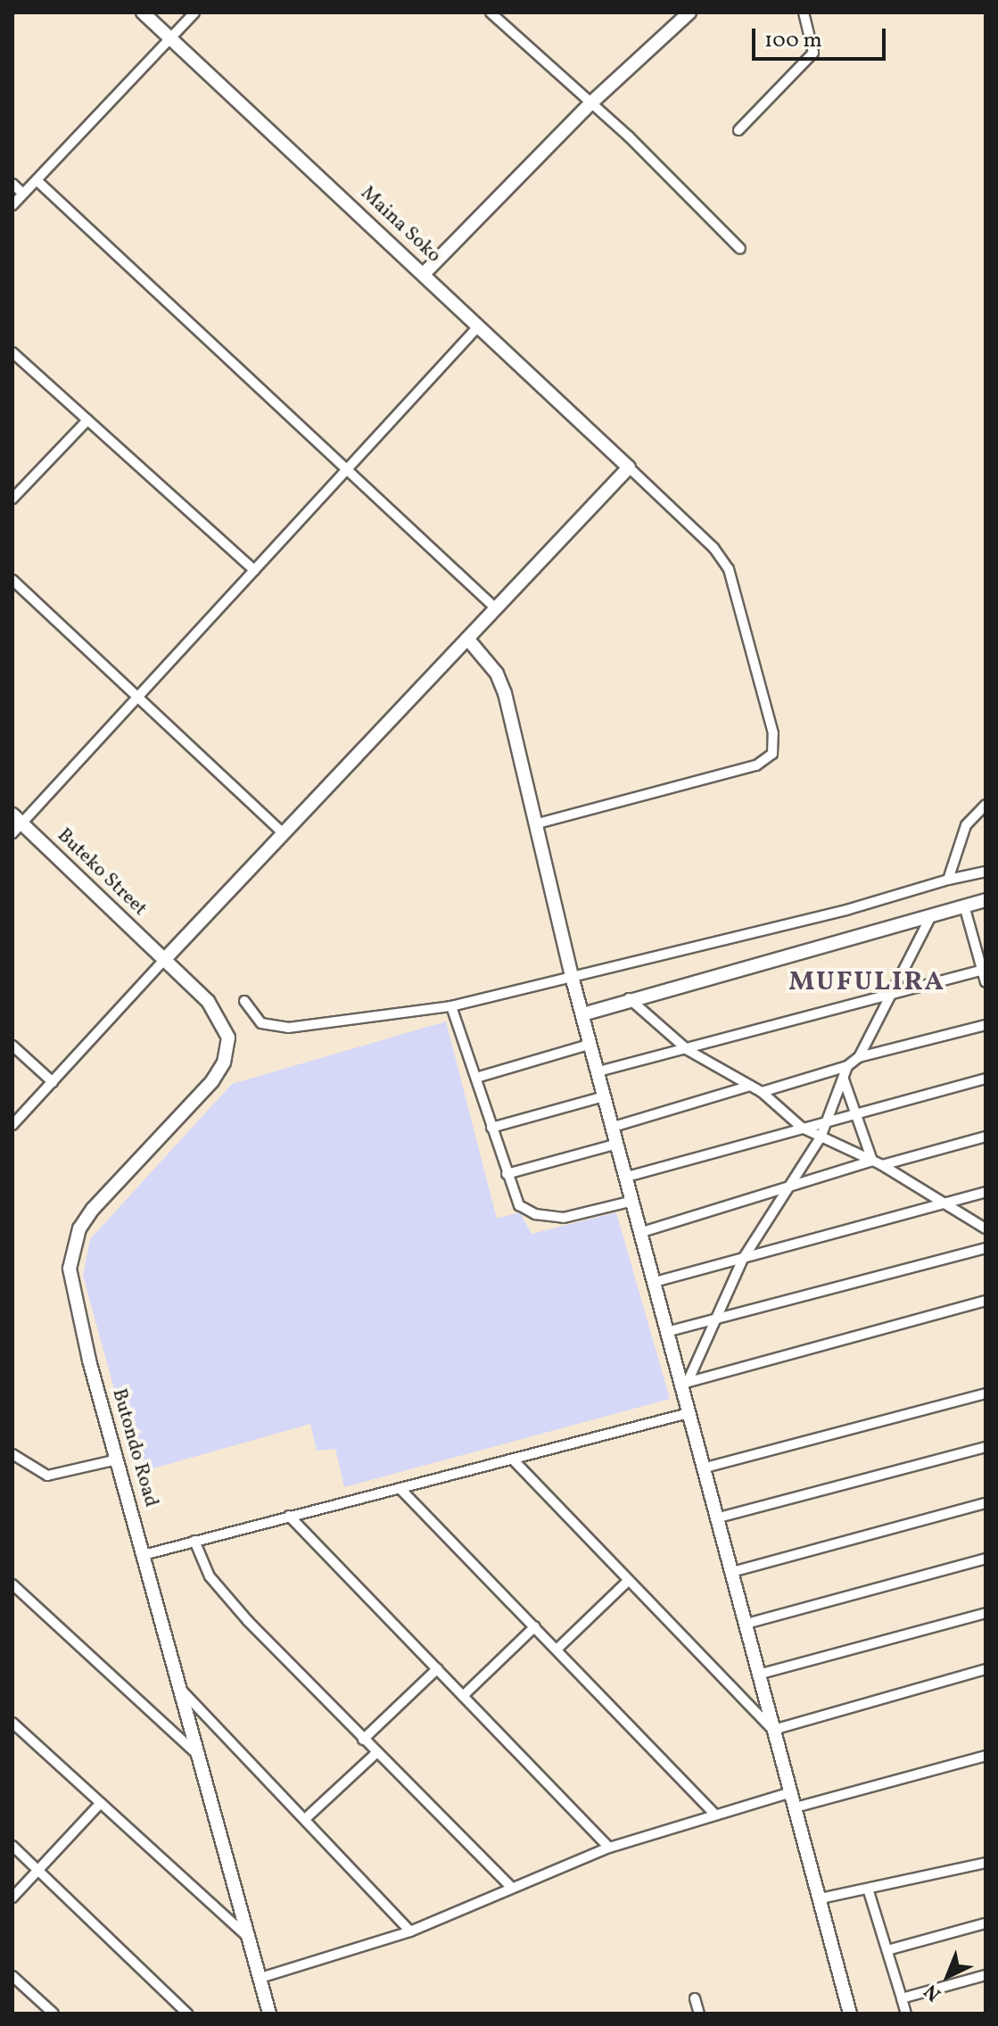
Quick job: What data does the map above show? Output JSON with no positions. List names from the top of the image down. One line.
{"streets":{"street":["Maina Soko","Buteko Street","Butondo Road"]},"crossings":[["Buteko Street","Butondo Road"]],"districts":["MUFULIRA"],"scale_bar":"100 m","north":"bottom left"}
